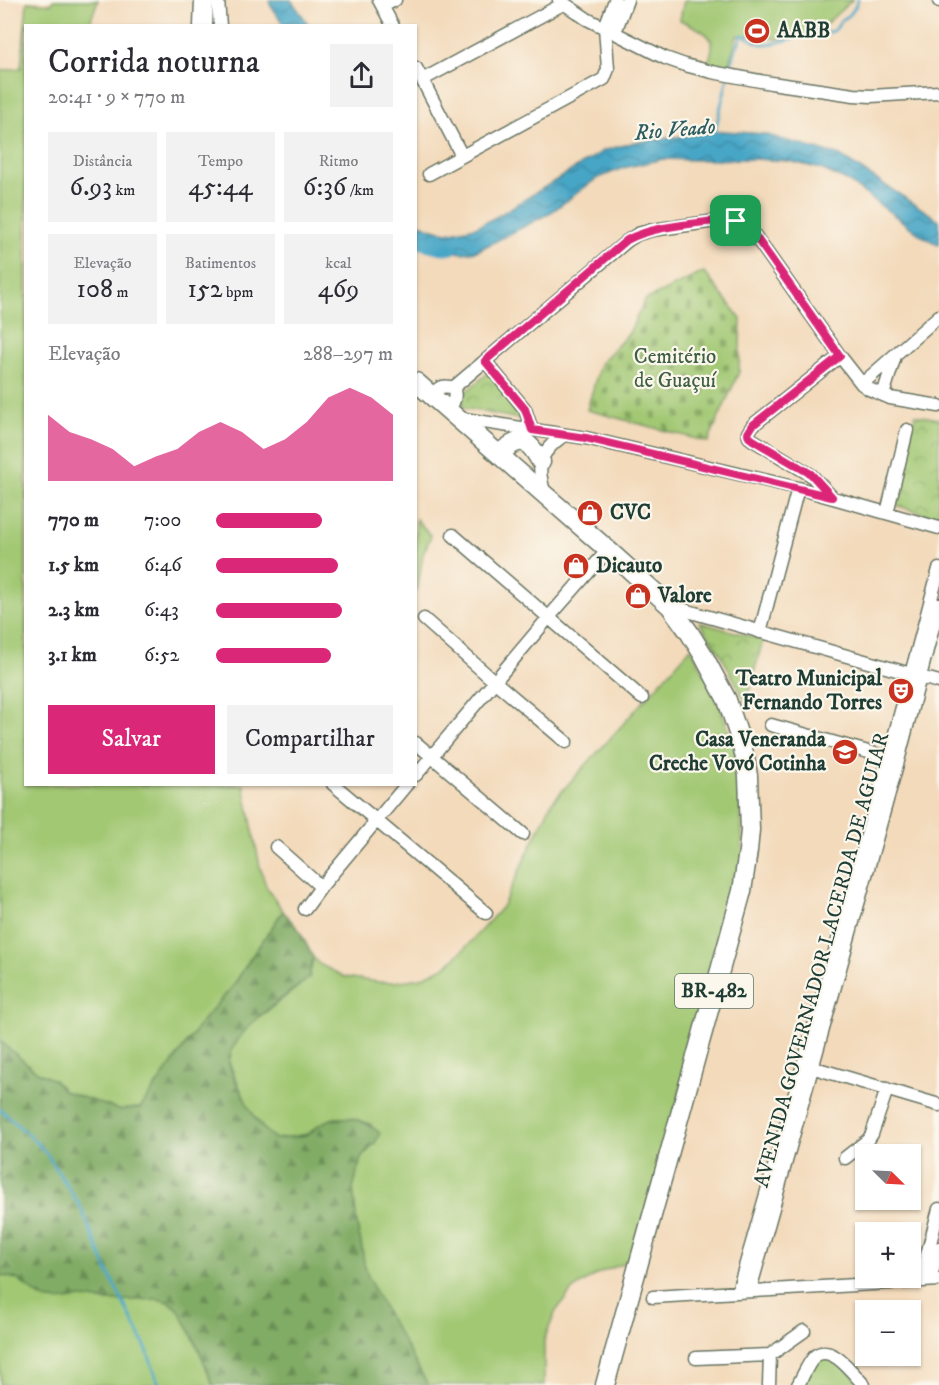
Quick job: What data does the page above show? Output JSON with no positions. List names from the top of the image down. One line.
{"streets":{"highway":["BR-482"],"street":["AVENIDA GOVERNADOR LACERDA DE AGUIAR"]},"water":["Rio Veado"],"parks":["Cemitério de Guaçuí"],"places":{"sports":["AABB"],"shop":["CVC","Dicauto","Valore"],"theatre":["Teatro Municipal Fernando Torres"],"school or university":["Casa Veneranda Creche Vovó Cotinha"]},"north":"bottom right","page":{"heading":["Corrida noturna","20:41 · 9 × 770 m"],"stats":[["Distância","6.93 km"],["Tempo","45:44"],["Ritmo","6:36 /km"],["Elevação","108 m"],["Batimentos","152 bpm"],["kcal","469"]],"chart":["Elevação","288–297 m"],"list":[{"name":"770 m","note":"7:00"},{"name":"1.5 km","note":"6:46"},{"name":"2.3 km","note":"6:43"},{"name":"3.1 km","note":"6:52"}],"buttons":["Salvar","Compartilhar"],"map_buttons":["+","−"]}}
